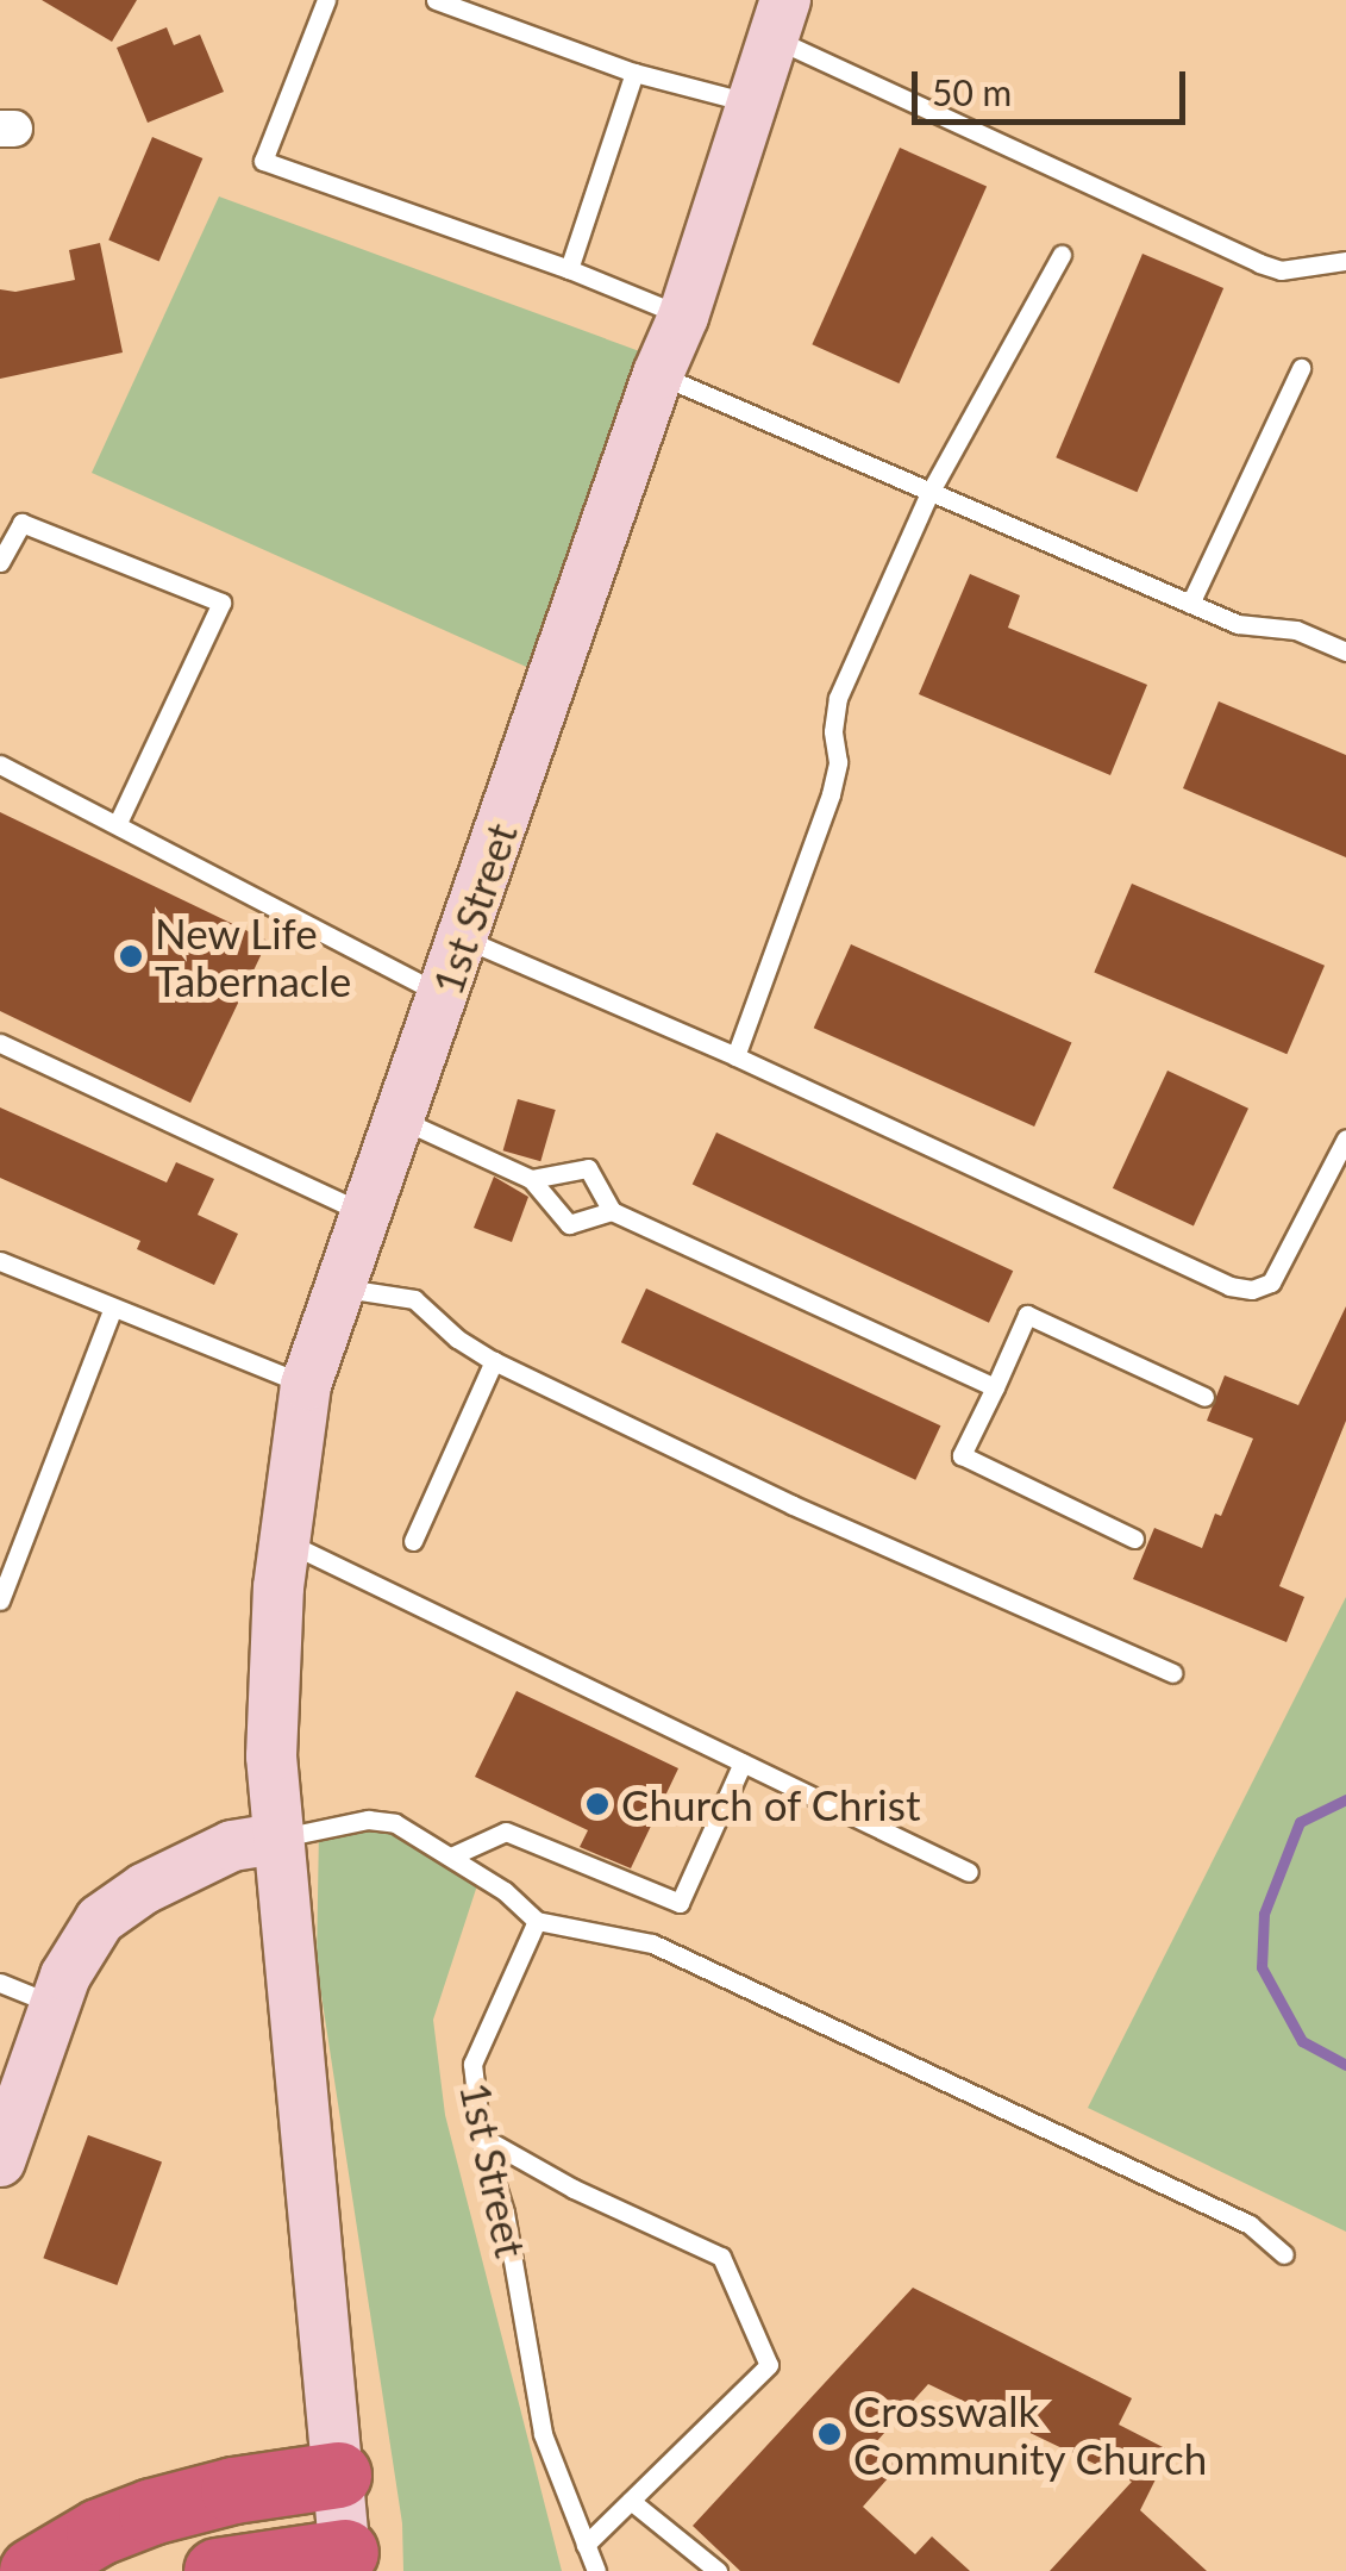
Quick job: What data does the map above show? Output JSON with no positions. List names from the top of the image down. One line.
{"streets":{"main road":["1st Street"]},"places":["New Life Tabernacle","Church of Christ","Crosswalk Community Church"],"scale_bar":"50 m"}
